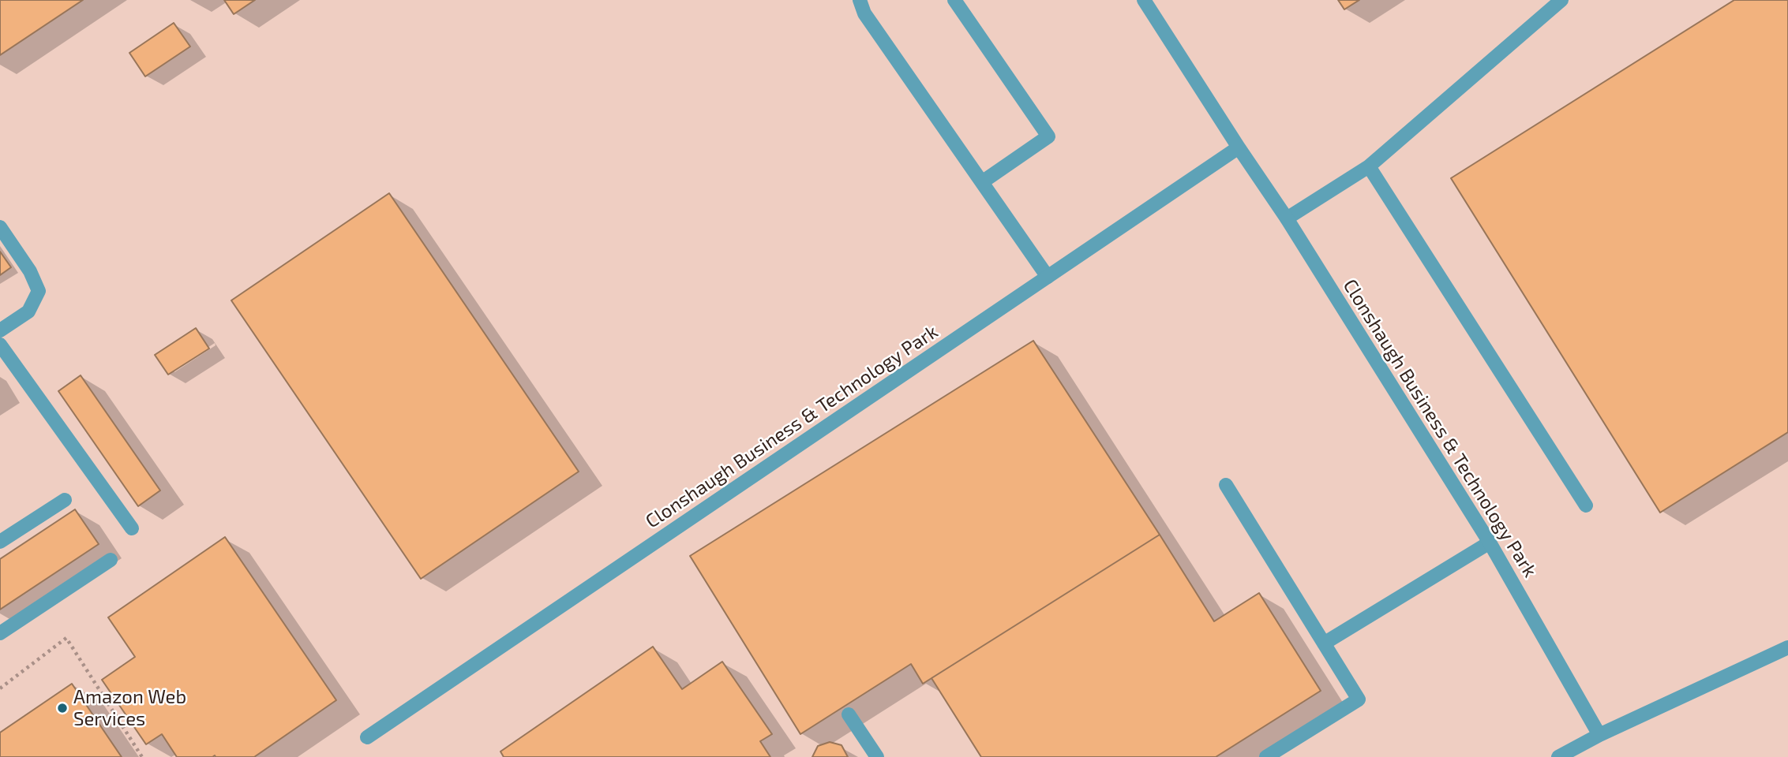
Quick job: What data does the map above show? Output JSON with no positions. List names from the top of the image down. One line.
{"streets":{"street":["Clonshaugh Business & Technology Park"]},"places":["Amazon Web Services"]}
